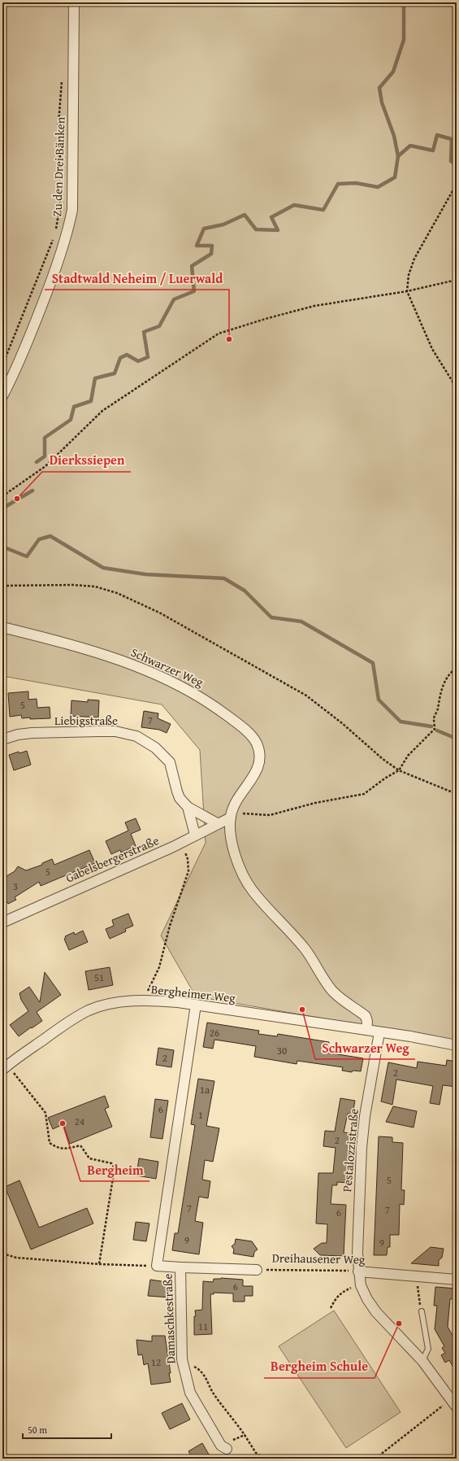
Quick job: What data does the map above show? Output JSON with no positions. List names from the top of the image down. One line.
{"streets":{"street":["Zu den Drei Bänken","Schwarzer Weg","Liebigstraße","Gabelsbergerstraße","Bergheimer Weg","Pestalozzistraße","Dreihausener Weg","Damaschkestraße"]},"crossings":[["Schwarzer Weg","Gabelsbergerstraße"],["Schwarzer Weg","Bergheimer Weg"],["Liebigstraße","Gabelsbergerstraße"],["Bergheimer Weg","Pestalozzistraße"],["Bergheimer Weg","Damaschkestraße"],["Pestalozzistraße","Dreihausener Weg"],["Dreihausener Weg","Damaschkestraße"]],"places":["Stadtwald Neheim / Luerwald","Dierkssiepen","Schwarzer Weg","Bergheim","Bergheim Schule"],"house_numbers":["5","7","5","3","51","26","30","2","2","1a","6","1","24","2","5","7","7","6","9","9","6","11","12"],"scale_bar":"50 m"}
